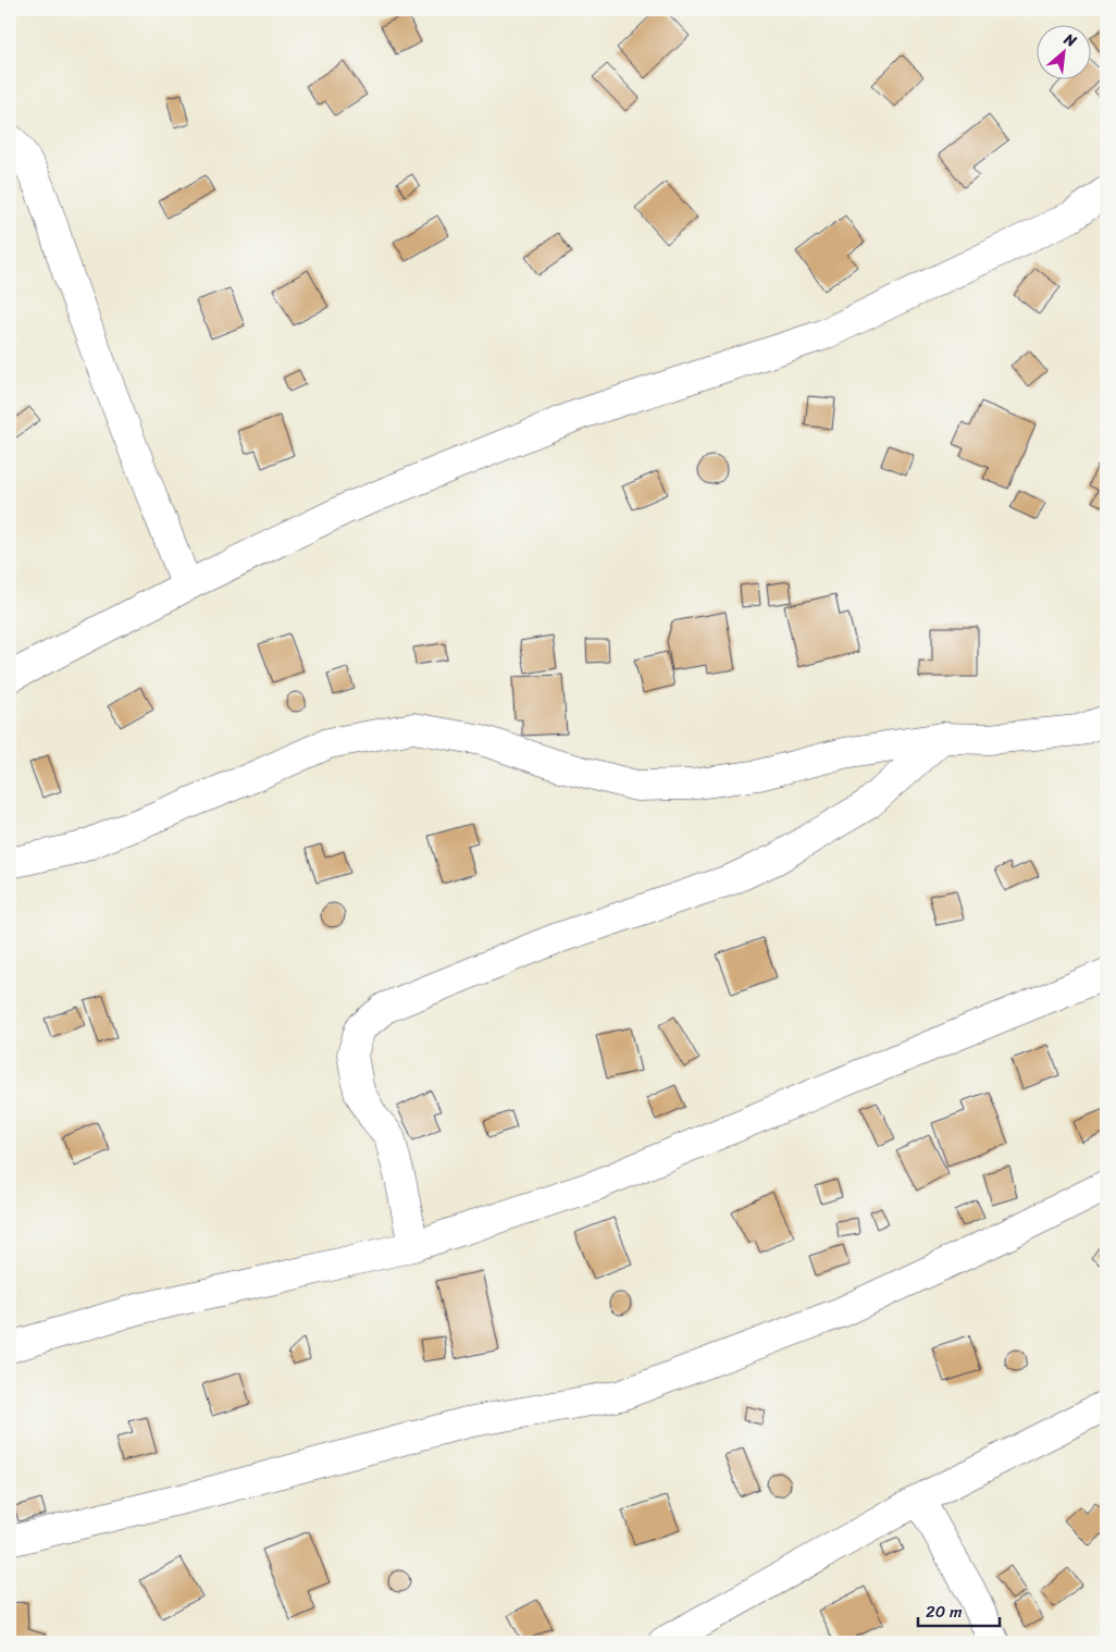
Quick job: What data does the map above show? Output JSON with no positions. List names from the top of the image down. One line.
{"scale_bar":"20 m","north":"top right"}
